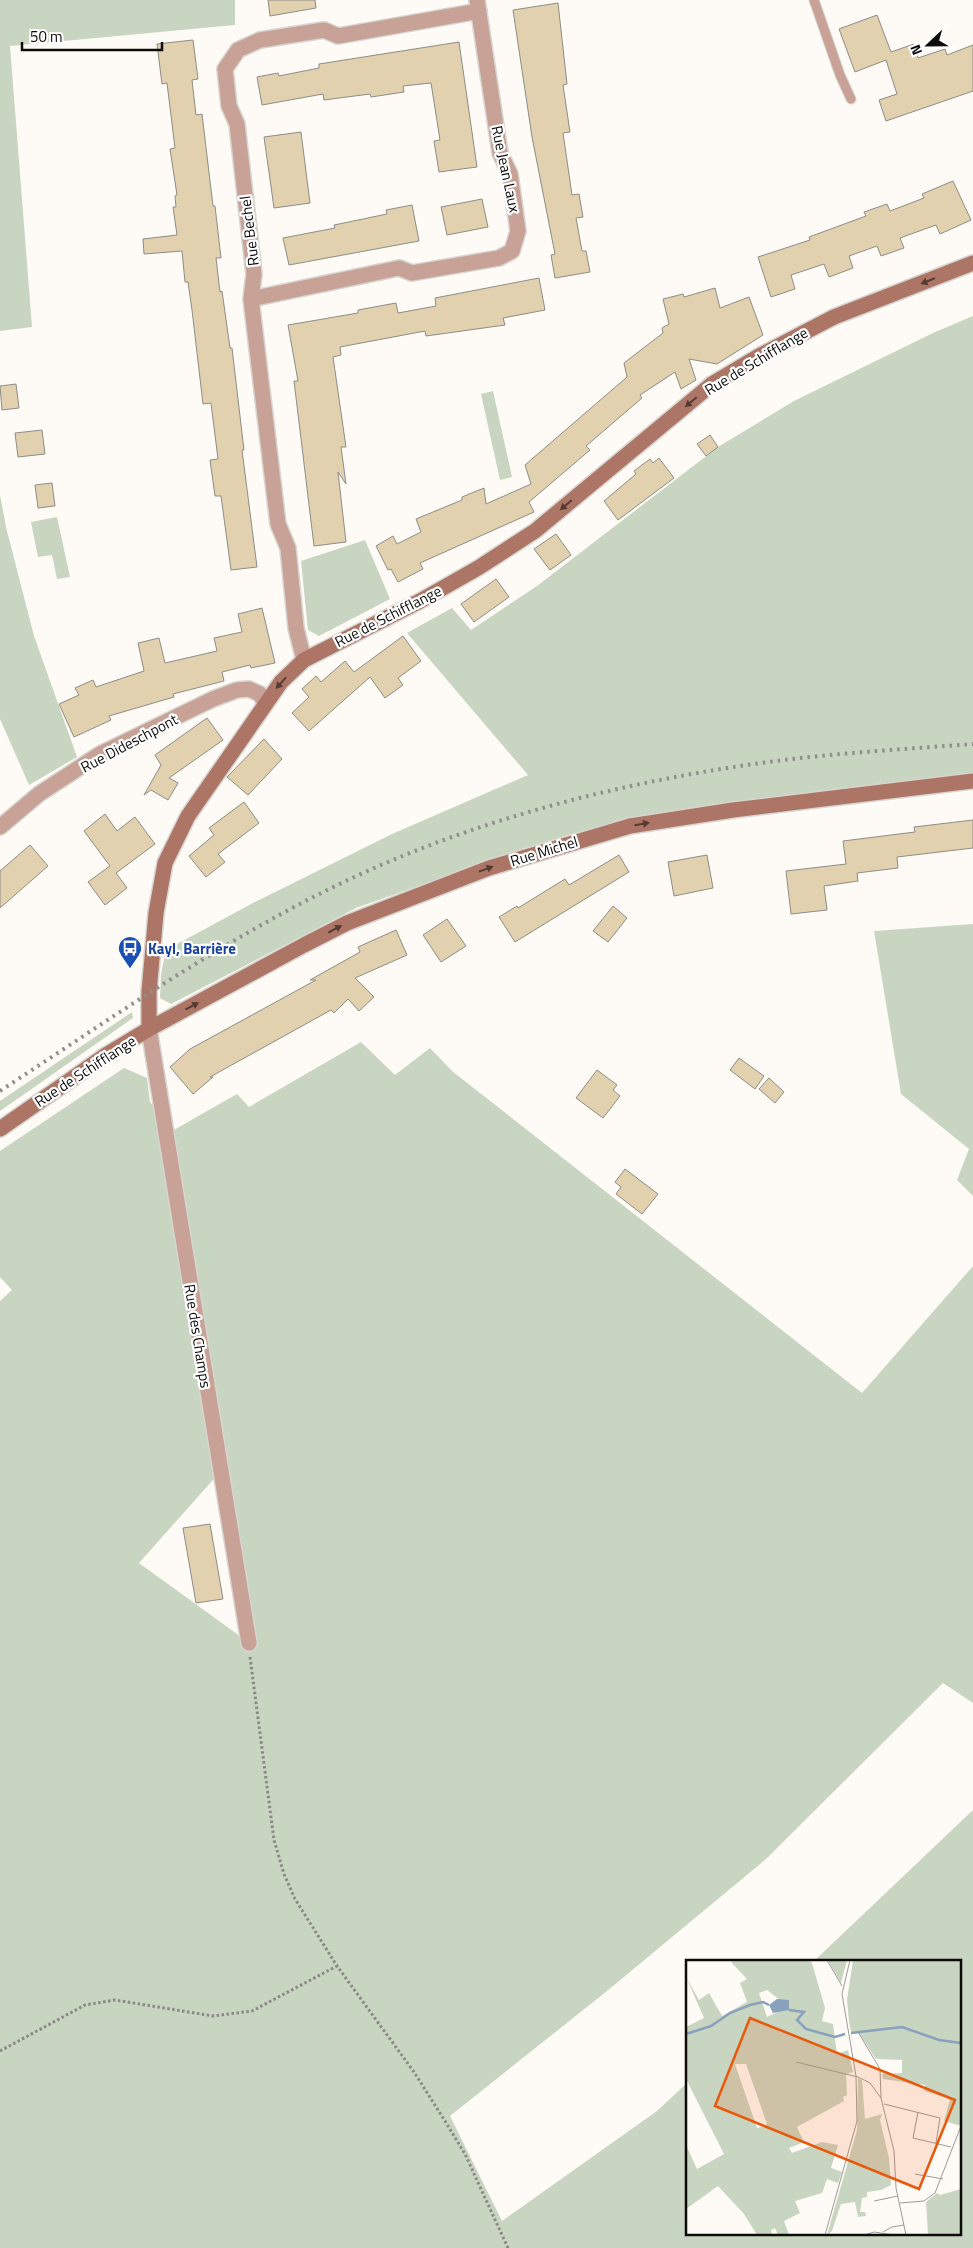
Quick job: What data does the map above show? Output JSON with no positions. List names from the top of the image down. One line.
{"streets":{"street":["Rue Jean Laux","Rue Bechel","Rue de Schifflange","Rue Dideschpont","Rue Michel","Rue des Champs"]},"crossings":[["Rue Jean Laux","Rue Bechel"],["Rue Bechel","Rue de Schifflange"],["Rue de Schifflange","Rue Dideschpont"],["Rue de Schifflange","Rue Michel"],["Rue de Schifflange","Rue des Champs"],["Rue Michel","Rue des Champs"]],"one_way":["Rue de Schifflange","Rue Michel"],"places":{"bus stop":["Kayl, Barrière"]},"scale_bar":"50 m","north":"left"}
